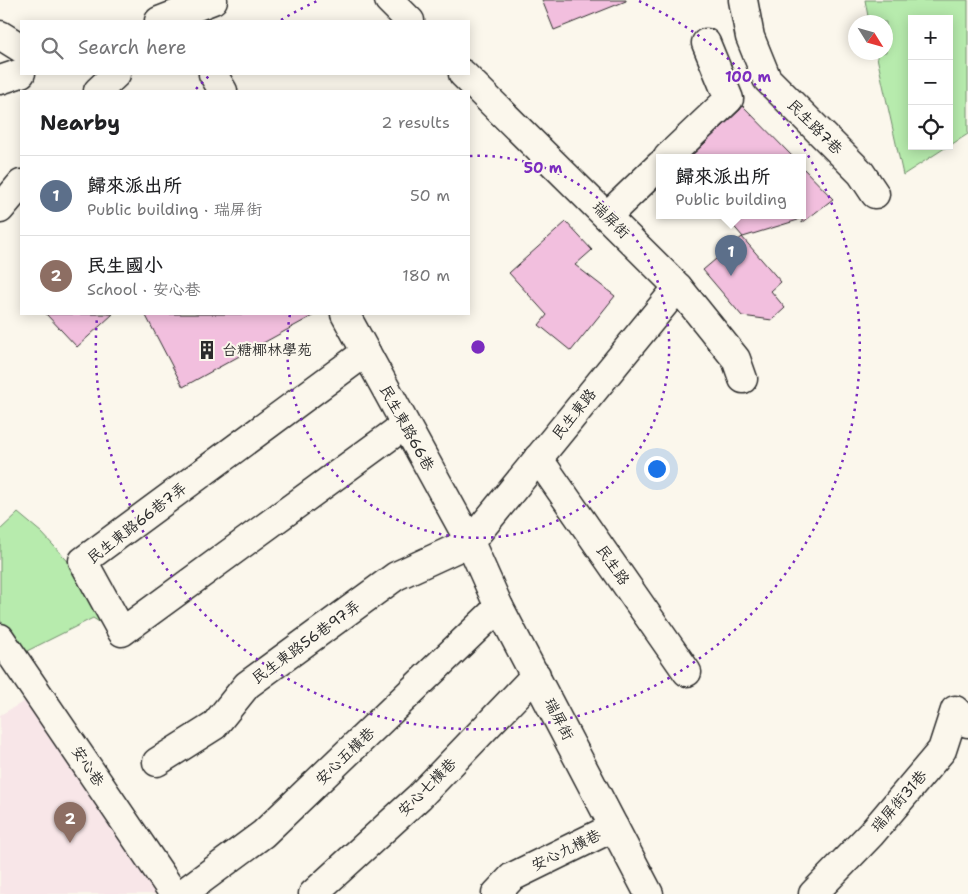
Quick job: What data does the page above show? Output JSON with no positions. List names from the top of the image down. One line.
{"streets":{"street":["民生路7巷","瑞屏街","民生東路","民生東路66巷","民生東路66巷7弄","民生路","民生東路56巷97弄","安心五橫巷","安心巷","安心七橫巷","瑞屏街31巷","安心九橫巷"]},"crossings":[["瑞屏街","民生東路"],["瑞屏街","民生東路66巷"],["瑞屏街","民生東路56巷97弄"],["瑞屏街","安心五橫巷"],["瑞屏街","安心七橫巷"],["瑞屏街","安心九橫巷"],["民生東路","民生東路66巷"],["民生東路","民生路"],["民生東路","民生東路56巷97弄"],["民生東路66巷","民生東路66巷7弄"],["民生東路66巷","民生東路56巷97弄"]],"places":{"building":["台糖椰林學苑"]},"north":"bottom right","page":{"map_buttons":["+","−"],"search":"Search here","heading":["Nearby","2 results"],"popup":["歸來派出所","Public building"],"list":[{"mark":"1","name":"歸來派出所","note":"Public building · 瑞屏街","value":"50 m"},{"mark":"2","name":"民生國小","note":"School · 安心巷","value":"180 m"}],"pins":["1","2"]},"rings":["100 m","50 m"]}
